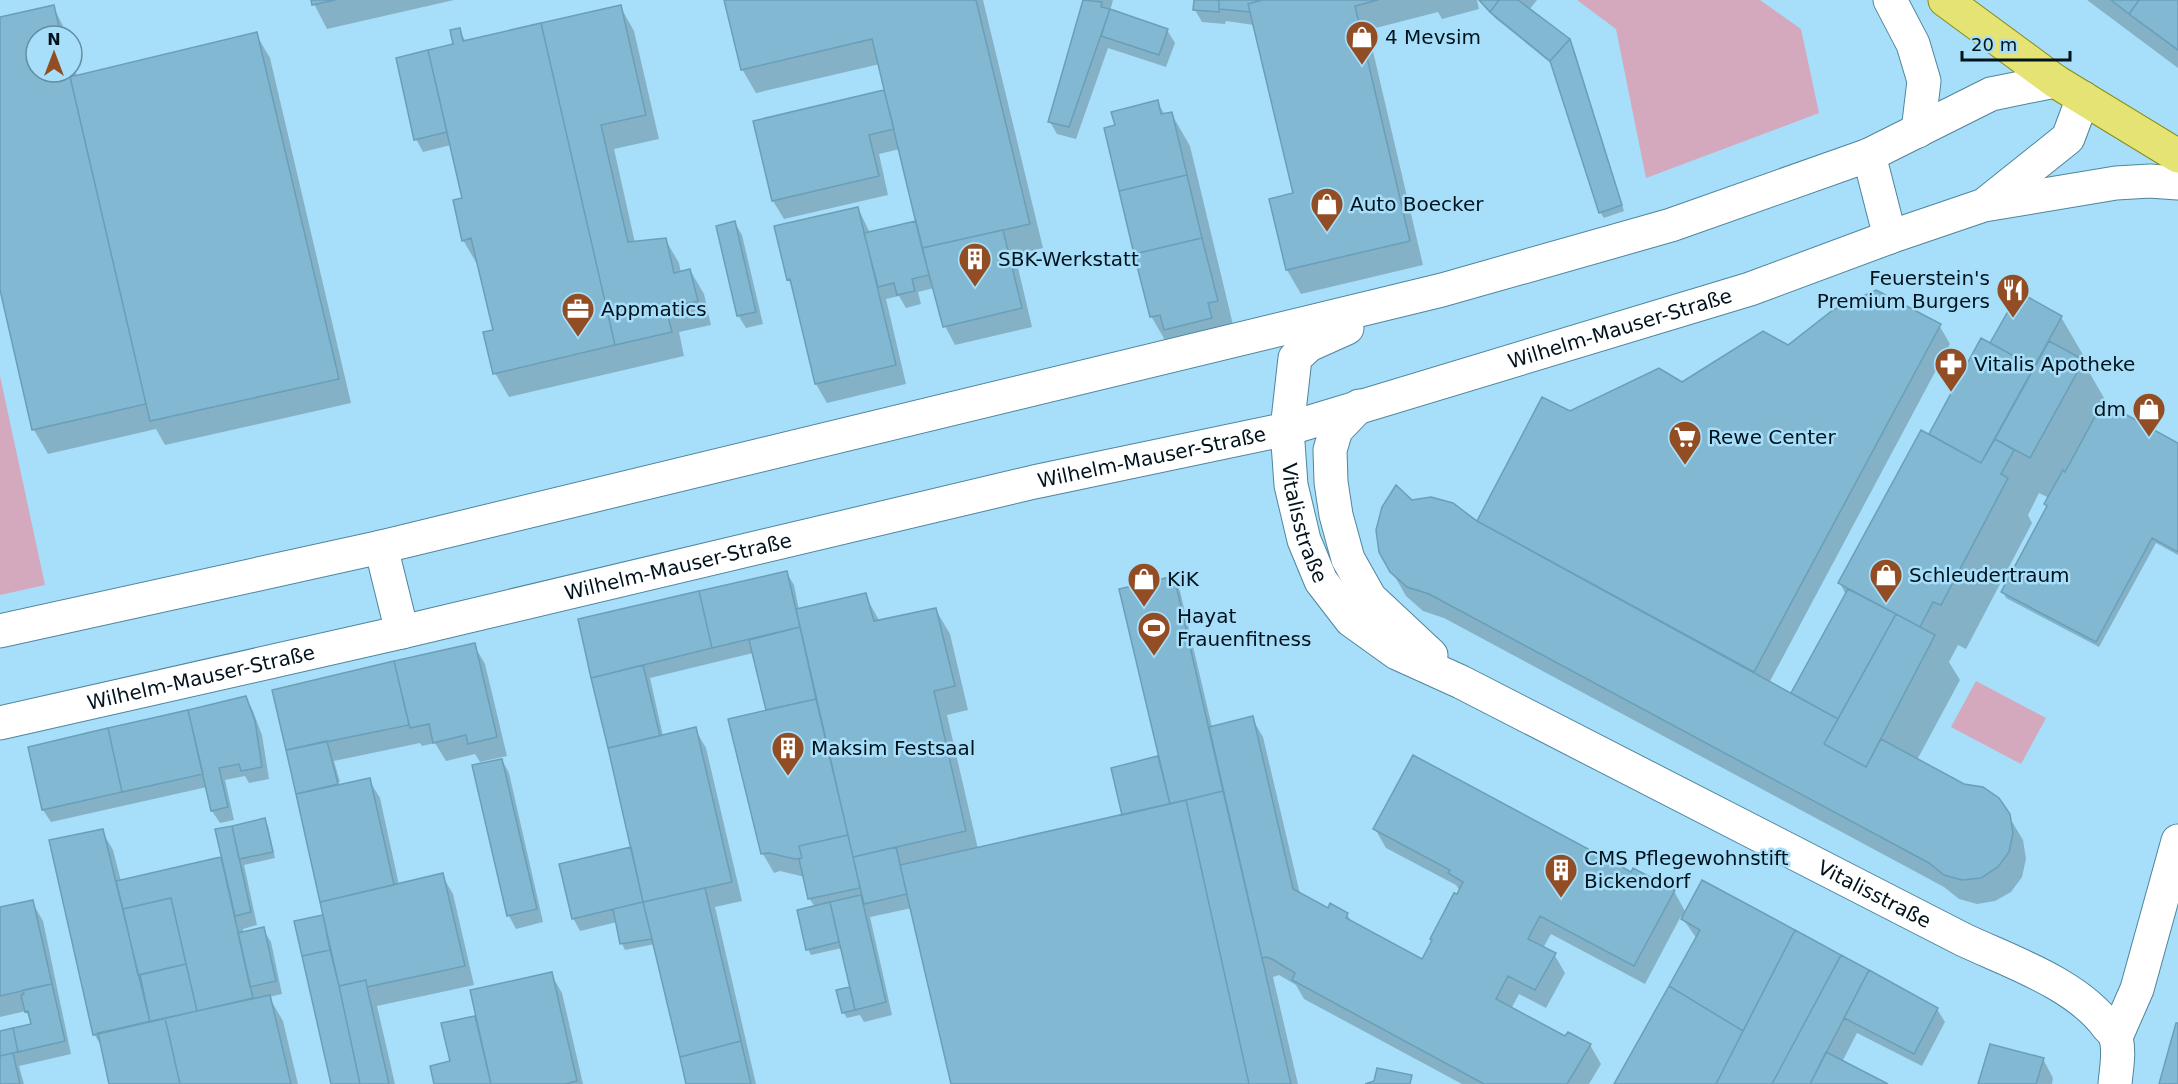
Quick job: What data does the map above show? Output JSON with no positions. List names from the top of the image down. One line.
{"streets":{"street":["Wilhelm-Mauser-Straße","Vitalisstraße"]},"crossings":[["Wilhelm-Mauser-Straße","Vitalisstraße"]],"places":{"shop":["4 Mevsim","Auto Boecker","dm","Schleudertraum","KiK"],"building":["SBK-Werkstatt","Maksim Festsaal","CMS Pflegewohnstift Bickendorf"],"restaurant":["Feuerstein's Premium Burgers"],"office":["Appmatics"],"pharmacy":["Vitalis Apotheke"],"supermarket":["Rewe Center"],"sports":["Hayat Frauenfitness"]},"scale_bar":"20 m","north":"top"}
